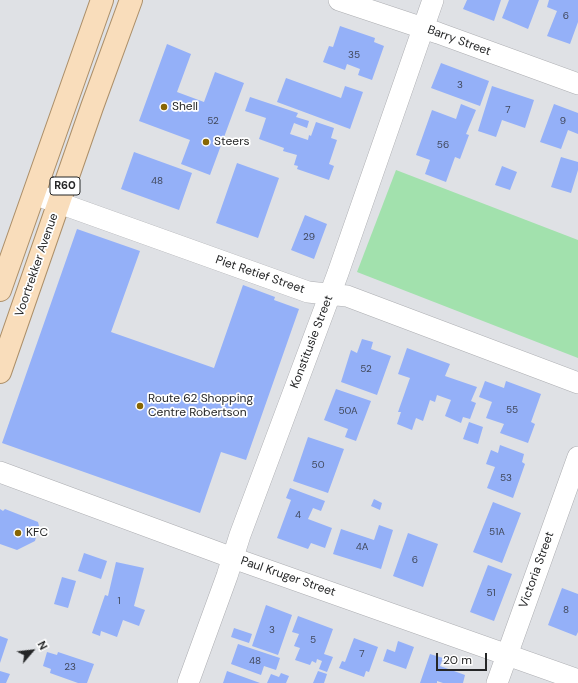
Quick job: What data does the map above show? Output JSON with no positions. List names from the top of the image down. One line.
{"streets":{"main road":["R60","Voortrekker Avenue"],"street":["Barry Street","Piet Retief Street","Konstitusie Street","Victoria Street","Paul Kruger Street"]},"crossings":[["Barry Street","Konstitusie Street"],["R60","Piet Retief Street"],["Voortrekker Avenue","Piet Retief Street"],["Piet Retief Street","Konstitusie Street"],["Konstitusie Street","Paul Kruger Street"],["Victoria Street","Paul Kruger Street"]],"places":["Shell","Steers","Route 62 Shopping Centre Robertson","KFC"],"house_numbers":["6","35","3","7","52","9","56","48","29","52","55","50A","50","53","4","51A","4A","6","51","1","8","3","5","7","48","23"],"scale_bar":"20 m","north":"top right"}
